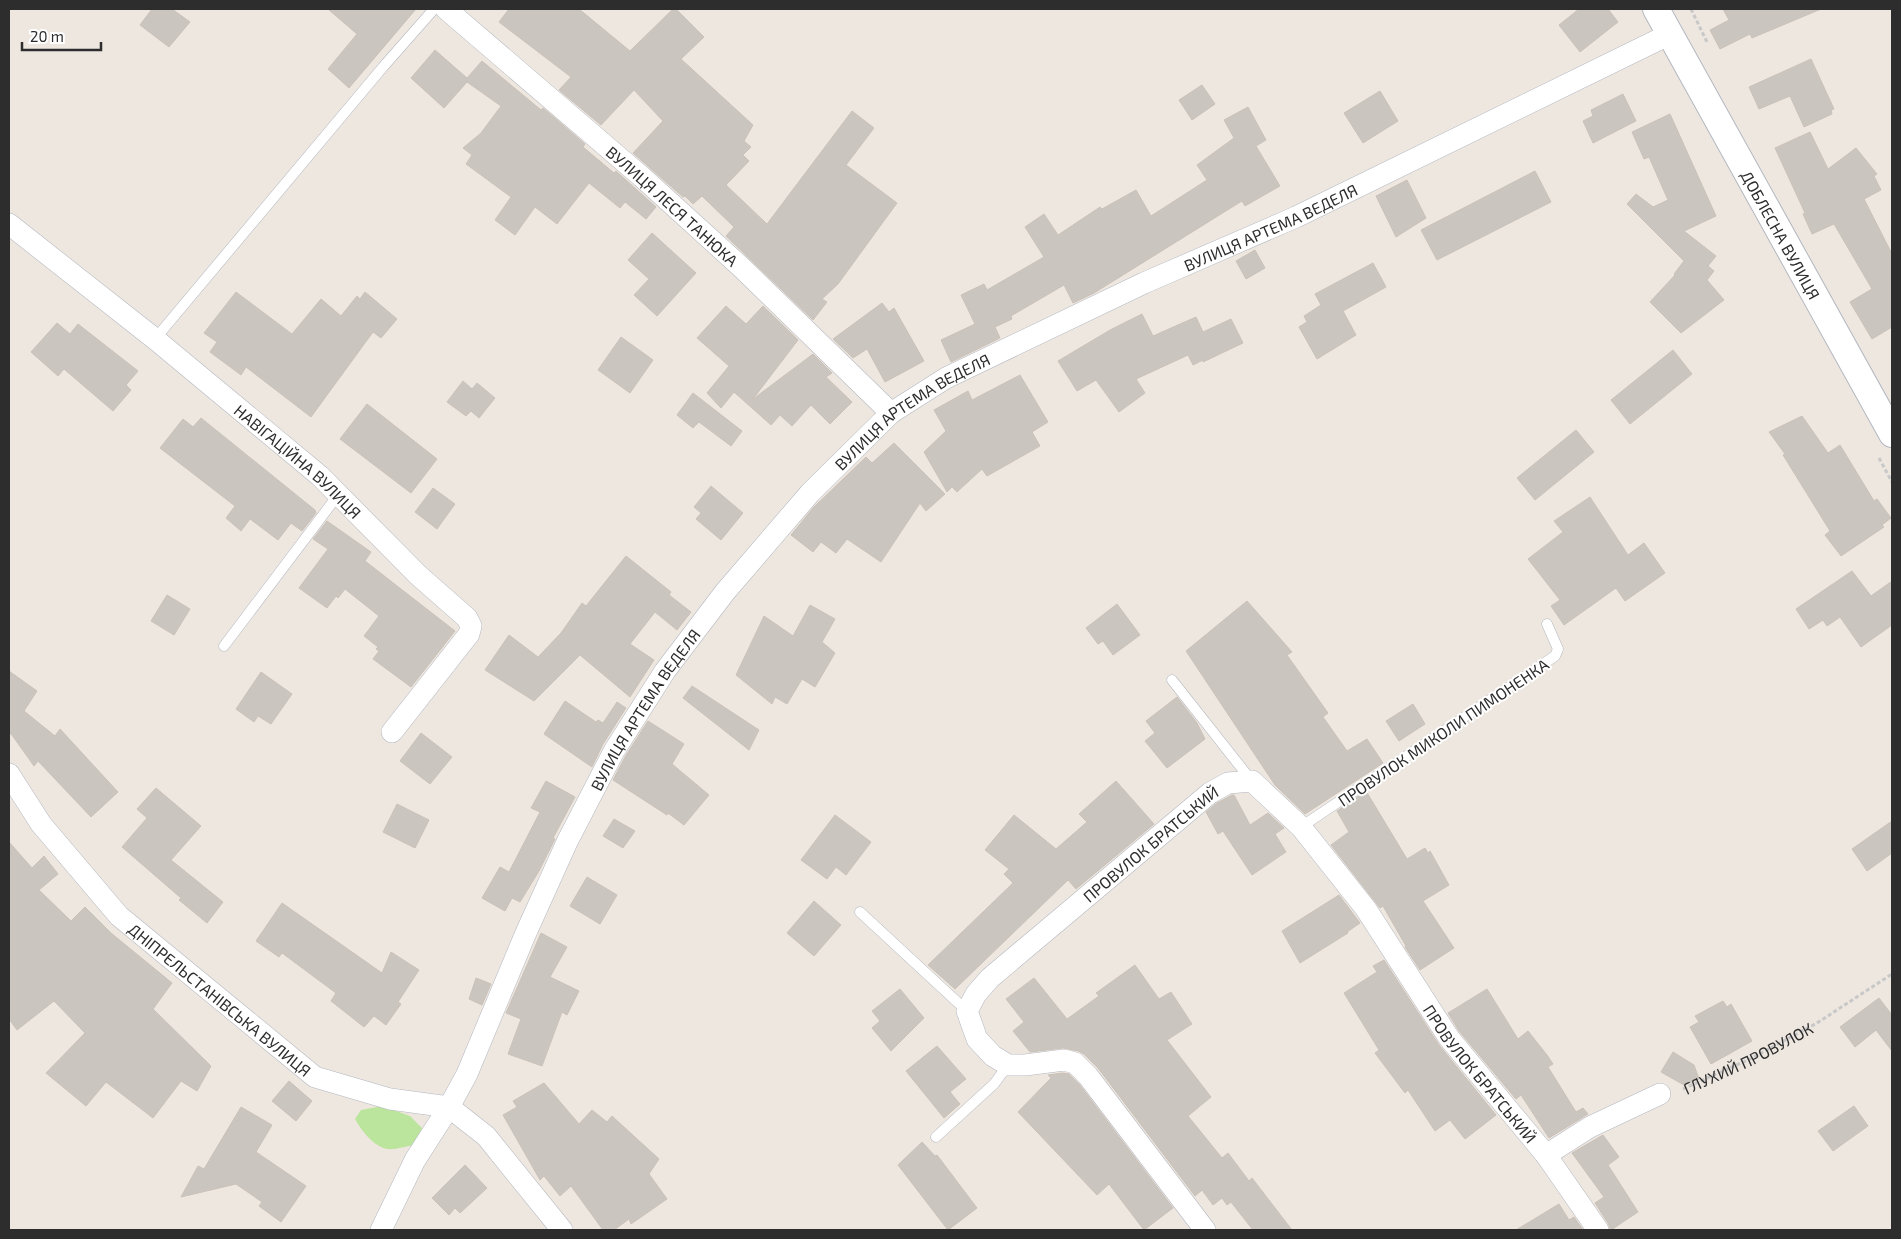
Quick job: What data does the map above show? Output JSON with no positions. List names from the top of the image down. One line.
{"streets":{"street":["ВУЛИЦЯ ЛЕСЯ ТАНЮКА","ВУЛИЦЯ АРТЕМА ВЕДЕЛЯ","ДОБЛЕСНА ВУЛИЦЯ","НАВІГАЦІЙНА ВУЛИЦЯ","ПРОВУЛОК БРАТСЬКИЙ","ДНІПРЕЛЬСТАНІВСЬКА ВУЛИЦЯ"],"lane":["ПРОВУЛОК МИКОЛИ ПИМОНЕНКА"],"path":["ГЛУХИЙ ПРОВУЛОК"]},"crossings":[["ВУЛИЦЯ ЛЕСЯ ТАНЮКА","ВУЛИЦЯ АРТЕМА ВЕДЕЛЯ"],["ВУЛИЦЯ АРТЕМА ВЕДЕЛЯ","ДОБЛЕСНА ВУЛИЦЯ"],["ВУЛИЦЯ АРТЕМА ВЕДЕЛЯ","ДНІПРЕЛЬСТАНІВСЬКА ВУЛИЦЯ"],["ПРОВУЛОК МИКОЛИ ПИМОНЕНКА","ПРОВУЛОК БРАТСЬКИЙ"]],"scale_bar":"20 m"}
